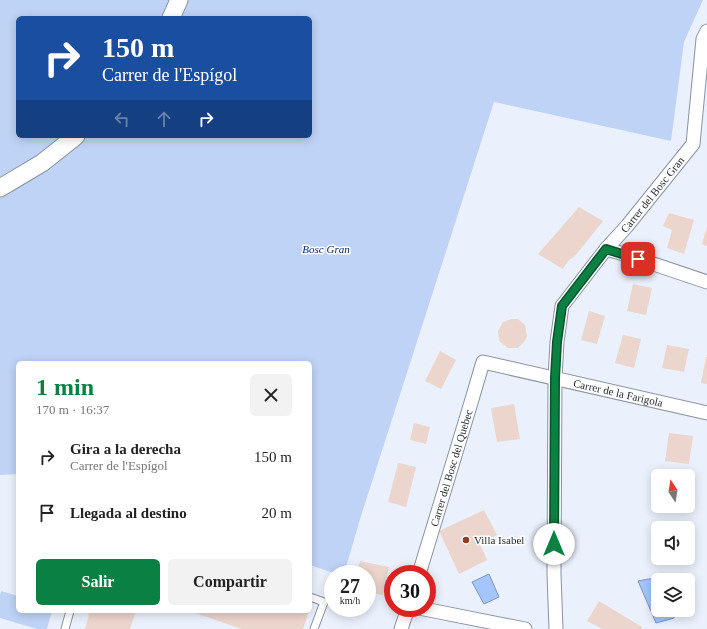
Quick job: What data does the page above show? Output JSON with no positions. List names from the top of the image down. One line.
{"streets":{"street":["Carrer del Bosc Gran","Carrer de la Farigola","Carrer del Bosc del Quebec"]},"crossings":[["Carrer del Bosc Gran","Carrer de la Farigola"],["Carrer de la Farigola","Carrer del Bosc del Quebec"]],"parks":["Bosc Gran"],"places":["Villa Isabel"],"north":"top","page":{"turn":["150 m","Carrer de l'Espígol"],"heading":["1 min","170 m · 16:37"],"list":[{"name":"Gira a la derecha","note":"Carrer de l'Espígol","value":"150 m"},{"name":"Llegada al destino","value":"20 m"}],"buttons":["Salir","Compartir"],"speed":"27 km/h","limit":"30"}}
